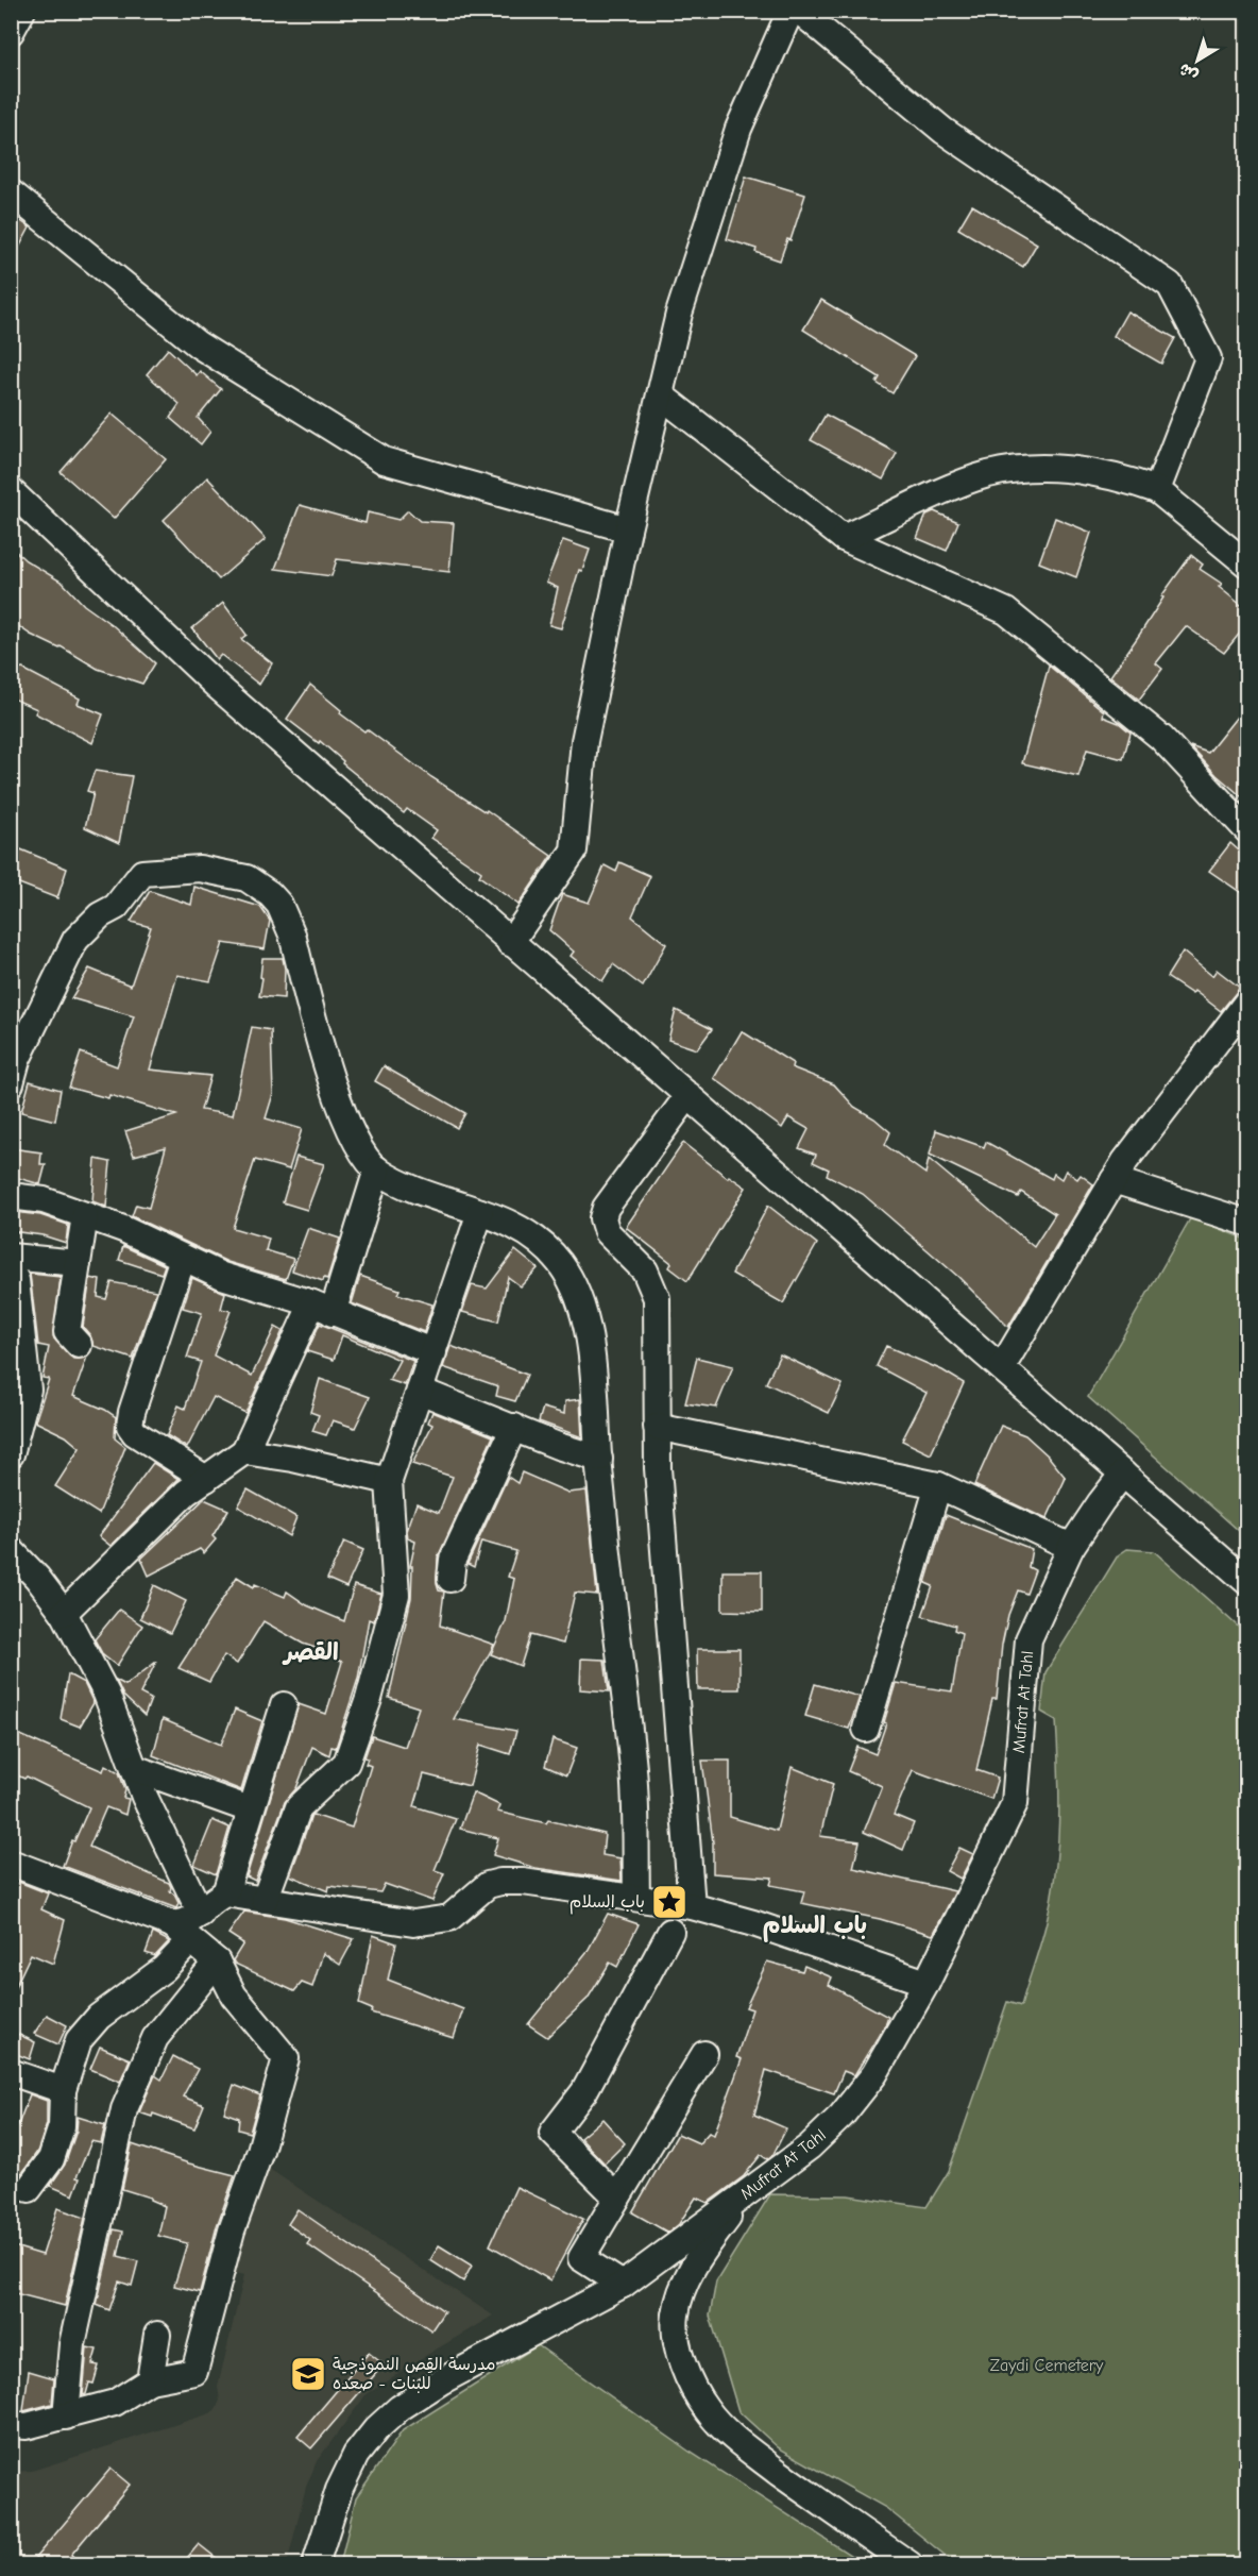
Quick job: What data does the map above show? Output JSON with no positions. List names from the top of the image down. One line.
{"streets":{"street":["Mufrat At Tahl"]},"districts":["القصر","باب السلام"],"parks":["Zaydi Cemetery"],"places":{"place":["باب السلام"],"school or university":["مدرسة القِص النموذجية للبنات - صعده"]},"north":"bottom left"}
